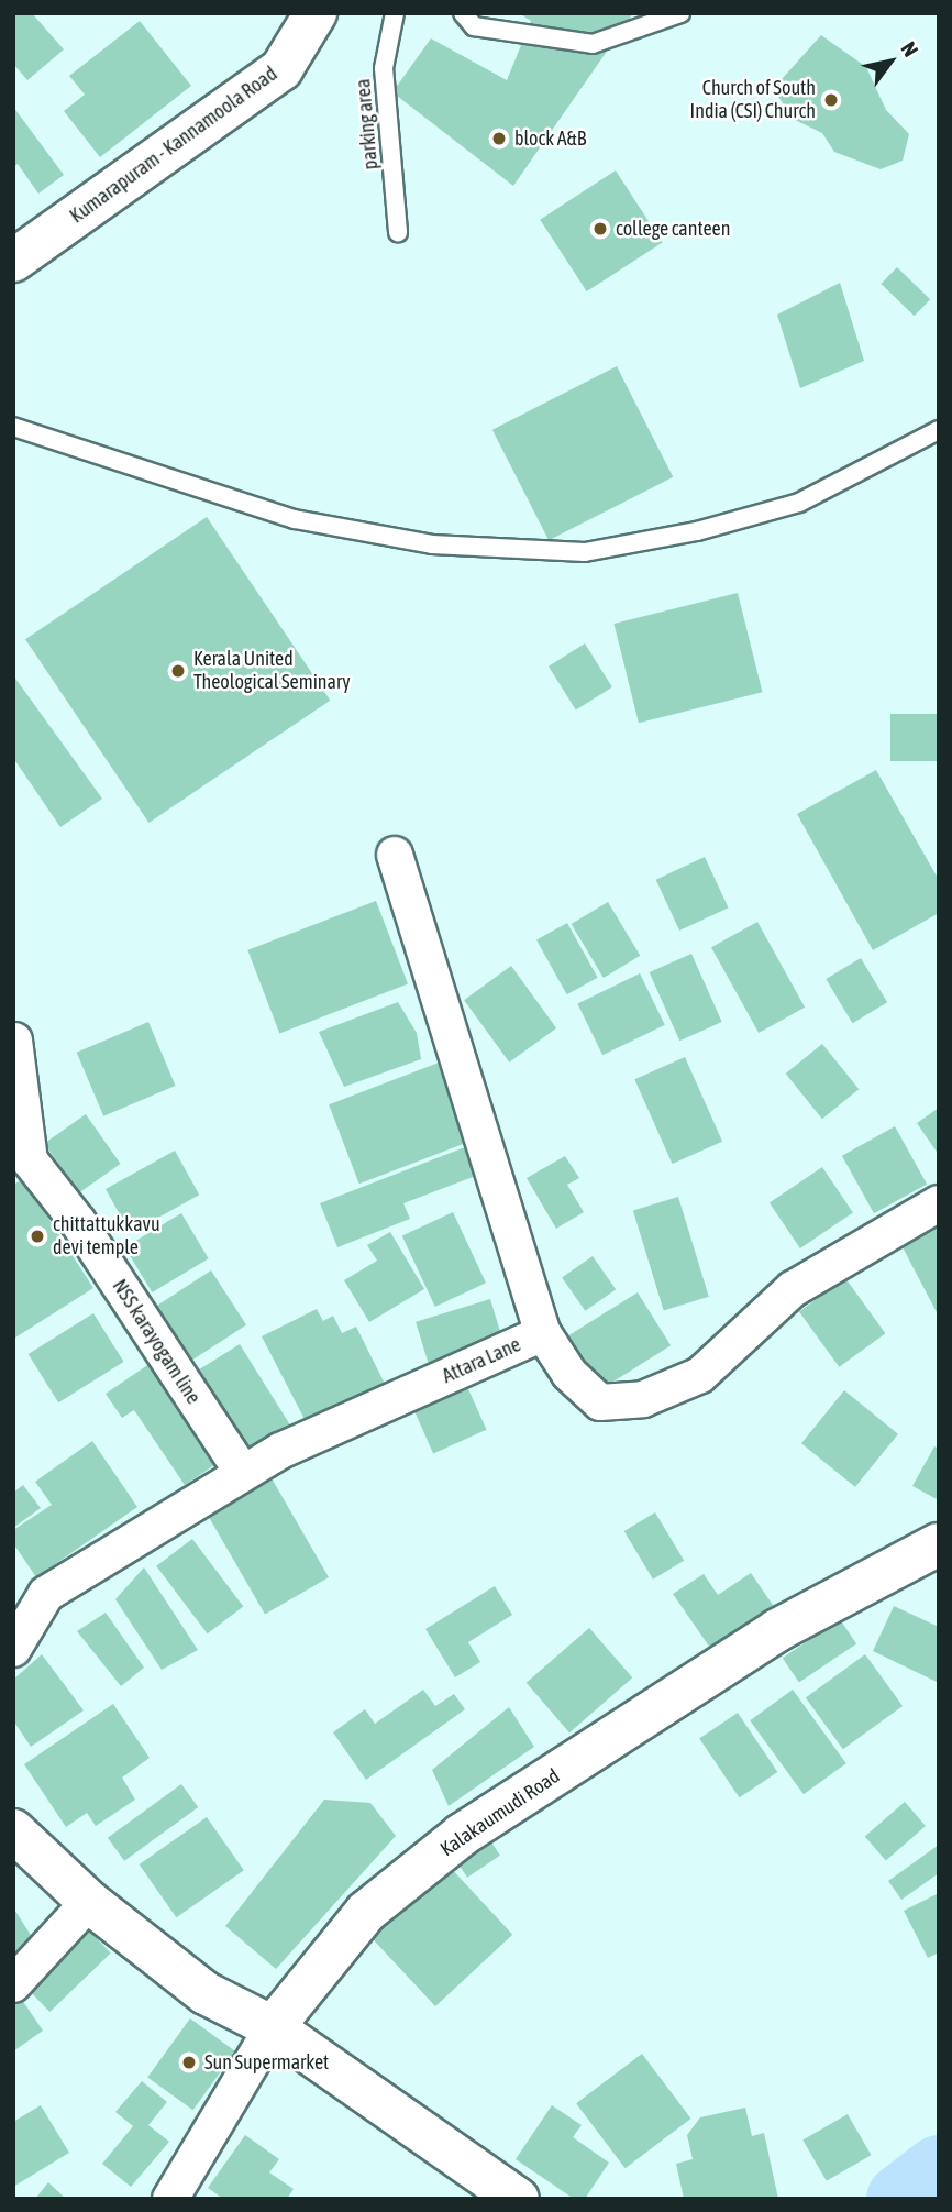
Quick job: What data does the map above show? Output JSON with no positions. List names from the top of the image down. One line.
{"streets":{"main road":["Kumarapuram - Kannamoola Road","Kalakaumudi Road"],"street":["NSS karayogam line","Attara Lane"],"lane":["parking area"]},"crossings":[["NSS karayogam line","Attara Lane"]],"places":["Church of South India (CSI) Church","block A&B","college canteen","Kerala United Theological Seminary","chittattukkavu devi temple","Sun Supermarket"],"north":"top right"}
